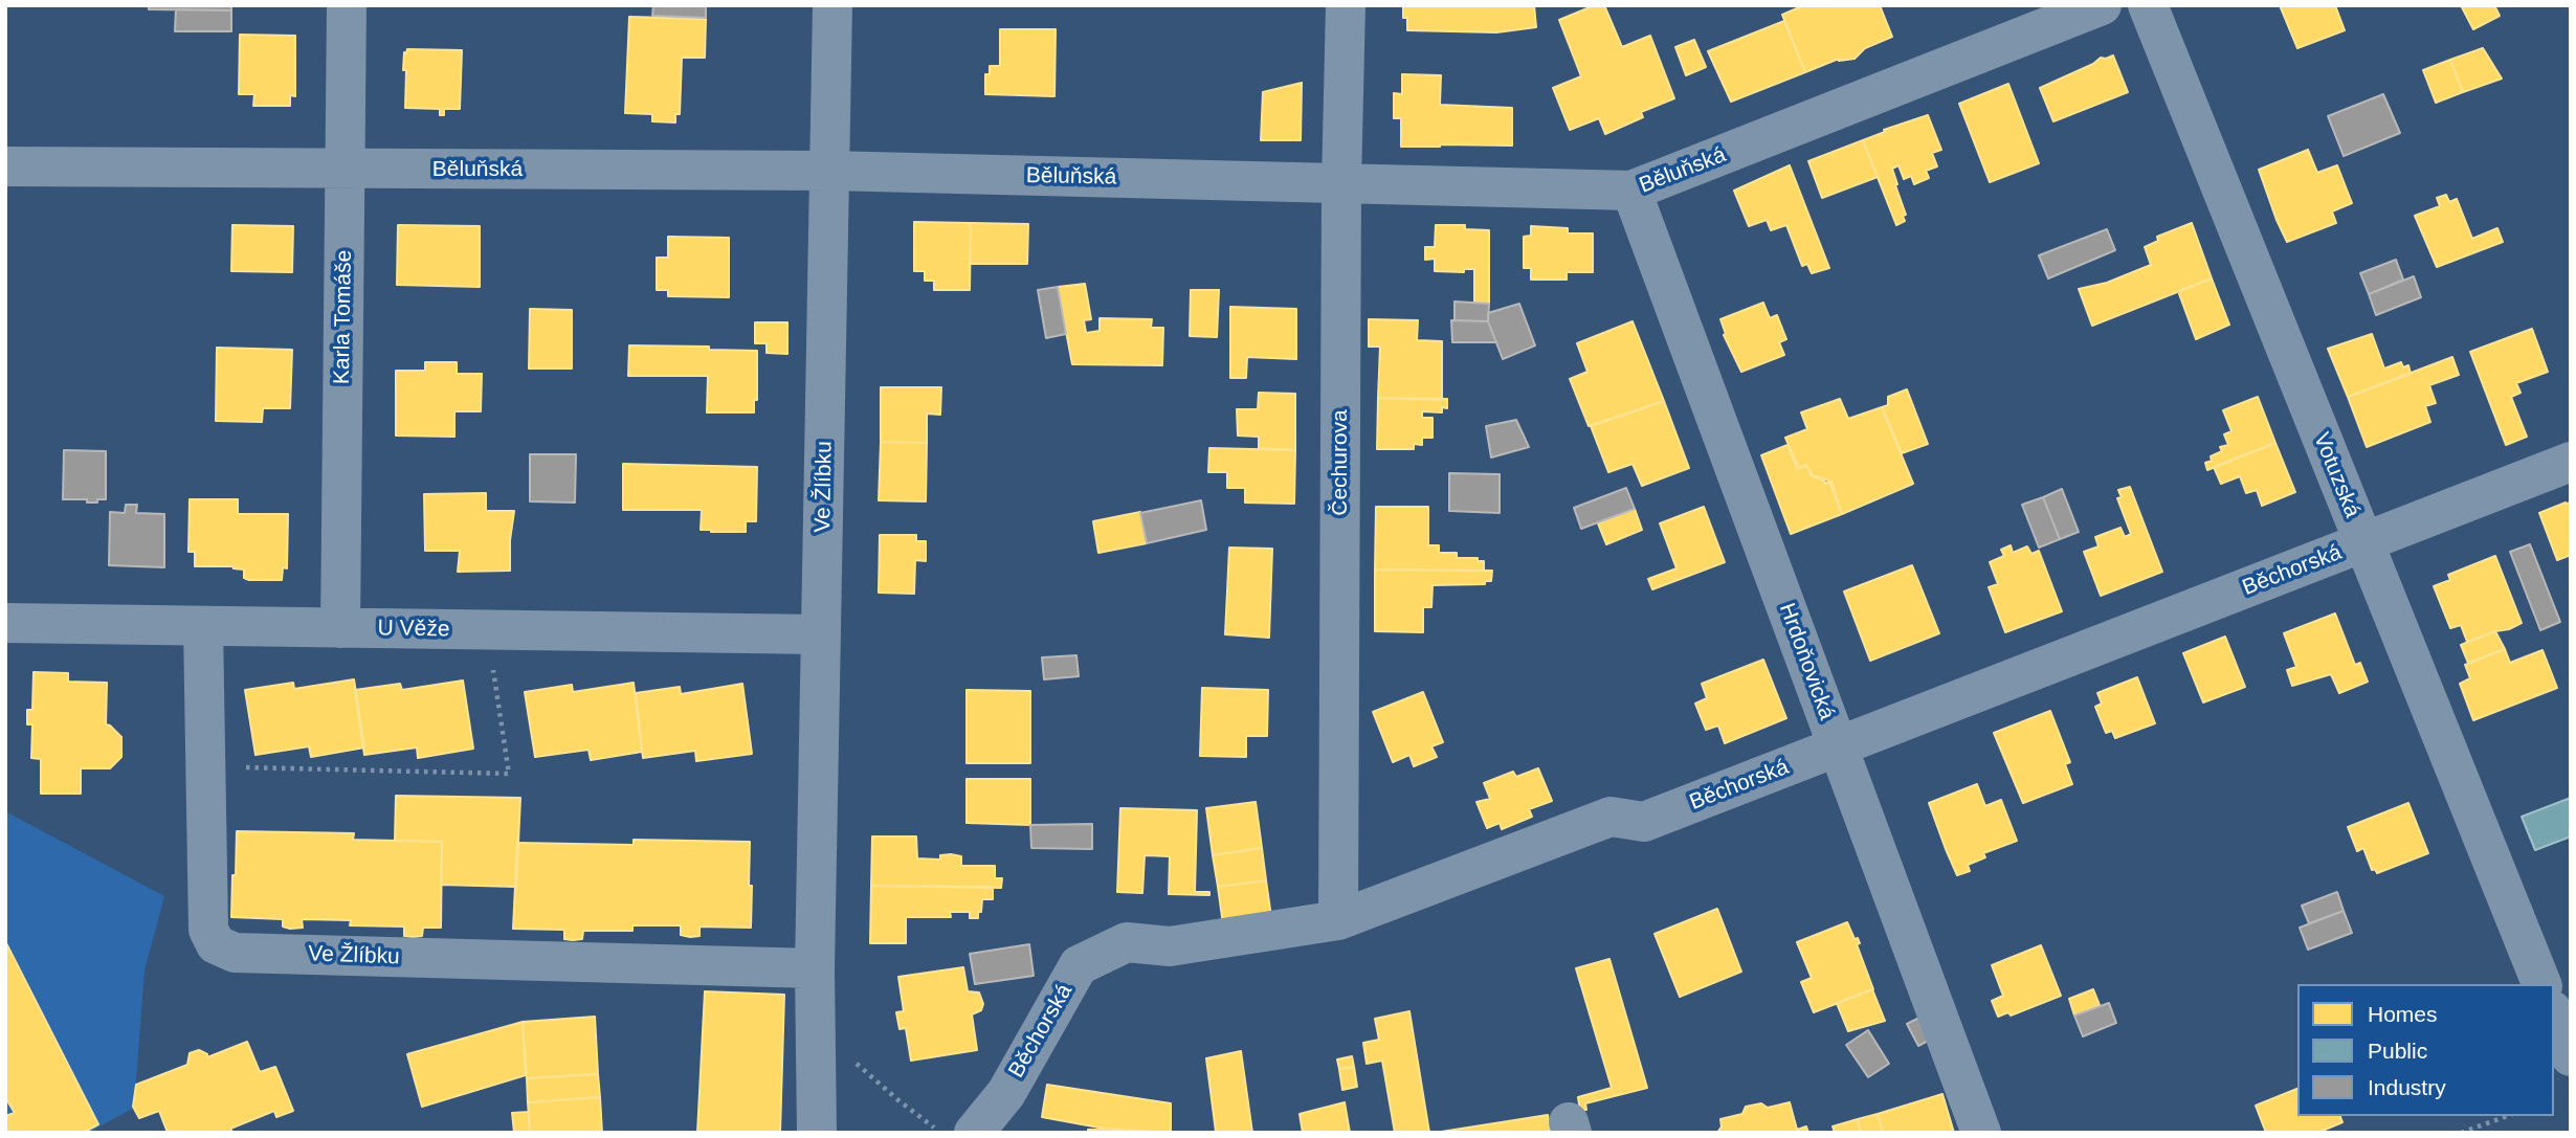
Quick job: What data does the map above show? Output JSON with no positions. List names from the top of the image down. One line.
{"streets":{"street":["Běluňská","Karla Tomáše","Čechurova","Votuzská","Ve Žlíbku","Běchorská","U Věže","Hrdoňovická"]},"crossings":[["Běluňská","Karla Tomáše"],["Běluňská","Čechurova"],["Běluňská","Ve Žlíbku"],["Běluňská","Hrdoňovická"],["Karla Tomáše","U Věže"],["Čechurova","Běchorská"],["Votuzská","Běchorská"],["Ve Žlíbku","U Věže"],["Běchorská","Hrdoňovická"]],"legend":["Homes","Public","Industry"]}
